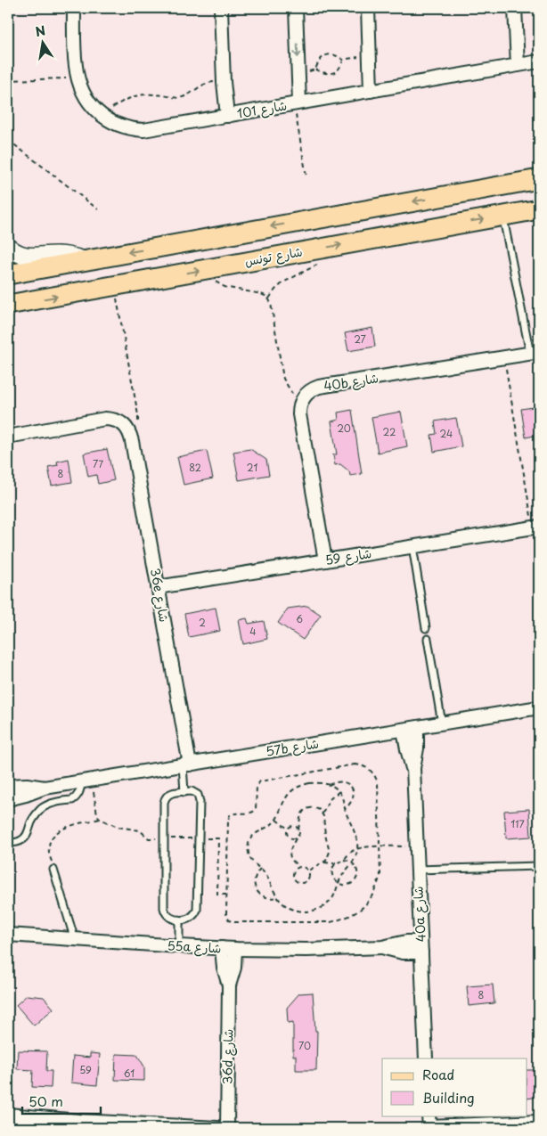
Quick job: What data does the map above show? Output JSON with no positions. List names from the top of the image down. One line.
{"streets":{"main road":["شارع تونس"],"street":["شارع 101","40b شارع","شارع 59","36e شارع","57b شارع","40a شارع","55a شارع","36d شارع"]},"crossings":[["شارع 59","36e شارع"],["36e شارع","57b شارع"],["57b شارع","40a شارع"],["40a شارع","55a شارع"],["55a شارع","36d شارع"]],"house_numbers":["27","20","22","24","77","82","21","8","6","2","4","117","8","70","59","61"],"legend":["Road","Building"],"scale_bar":"50 m","north":"top"}
